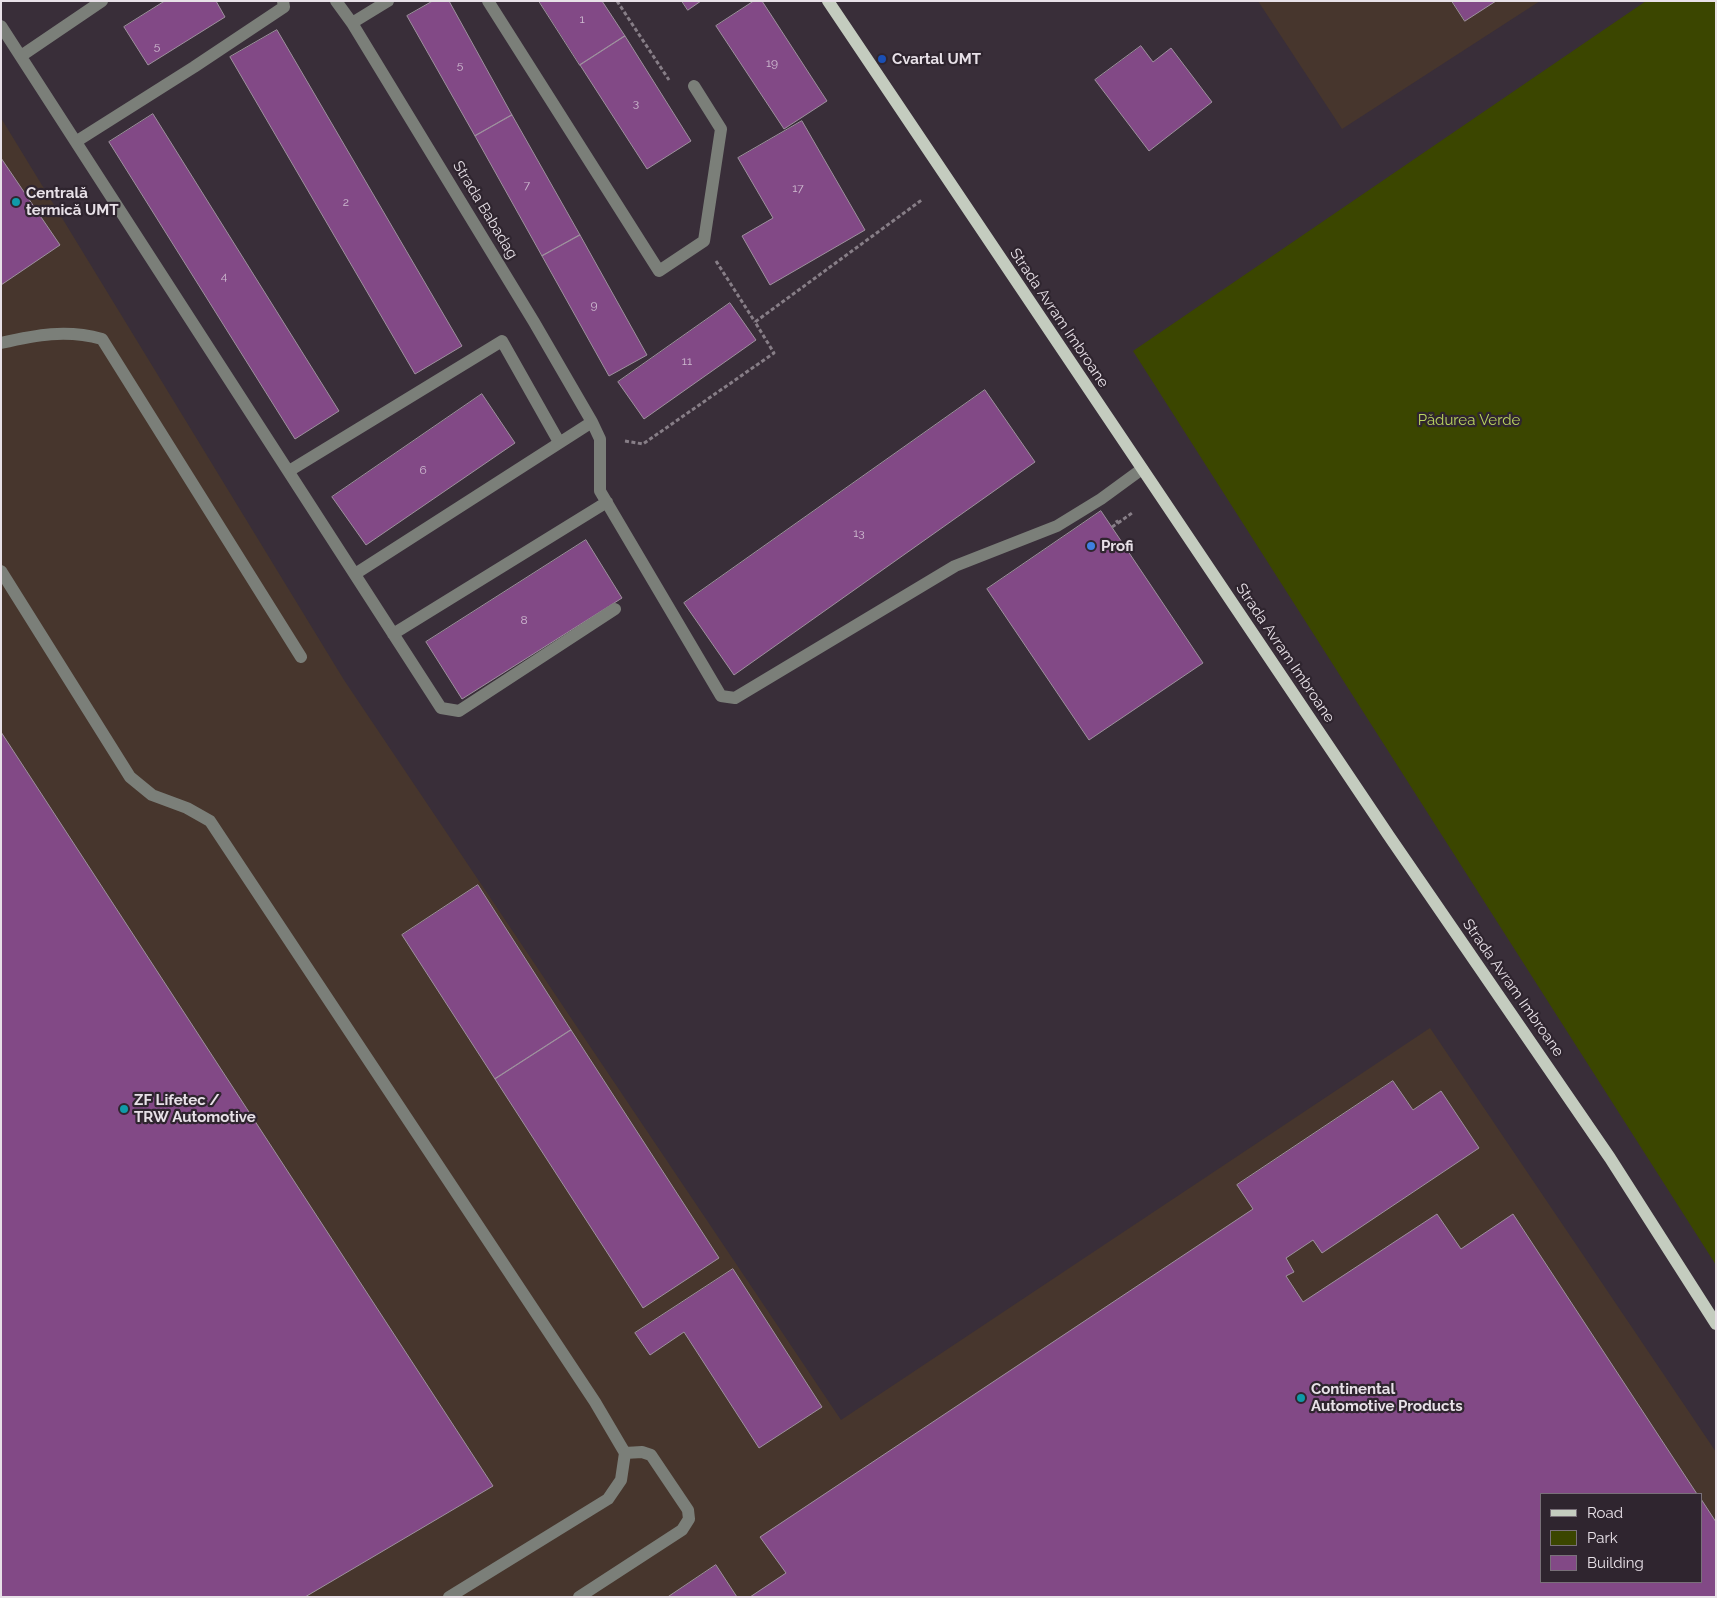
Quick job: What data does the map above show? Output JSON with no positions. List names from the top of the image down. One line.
{"streets":{"main road":["Strada Avram Imbroane"],"street":["Strada Babadag"]},"parks":["Pădurea Verde"],"places":["Cvartal UMT","Centrală termică UMT","Profi","ZF Lifetec / TRW Automotive","Continental Automotive Products"],"house_numbers":["1","5","19","5","3","7","17","2","4","9","11","6","13","8"],"legend":["Road","Park","Building"]}
